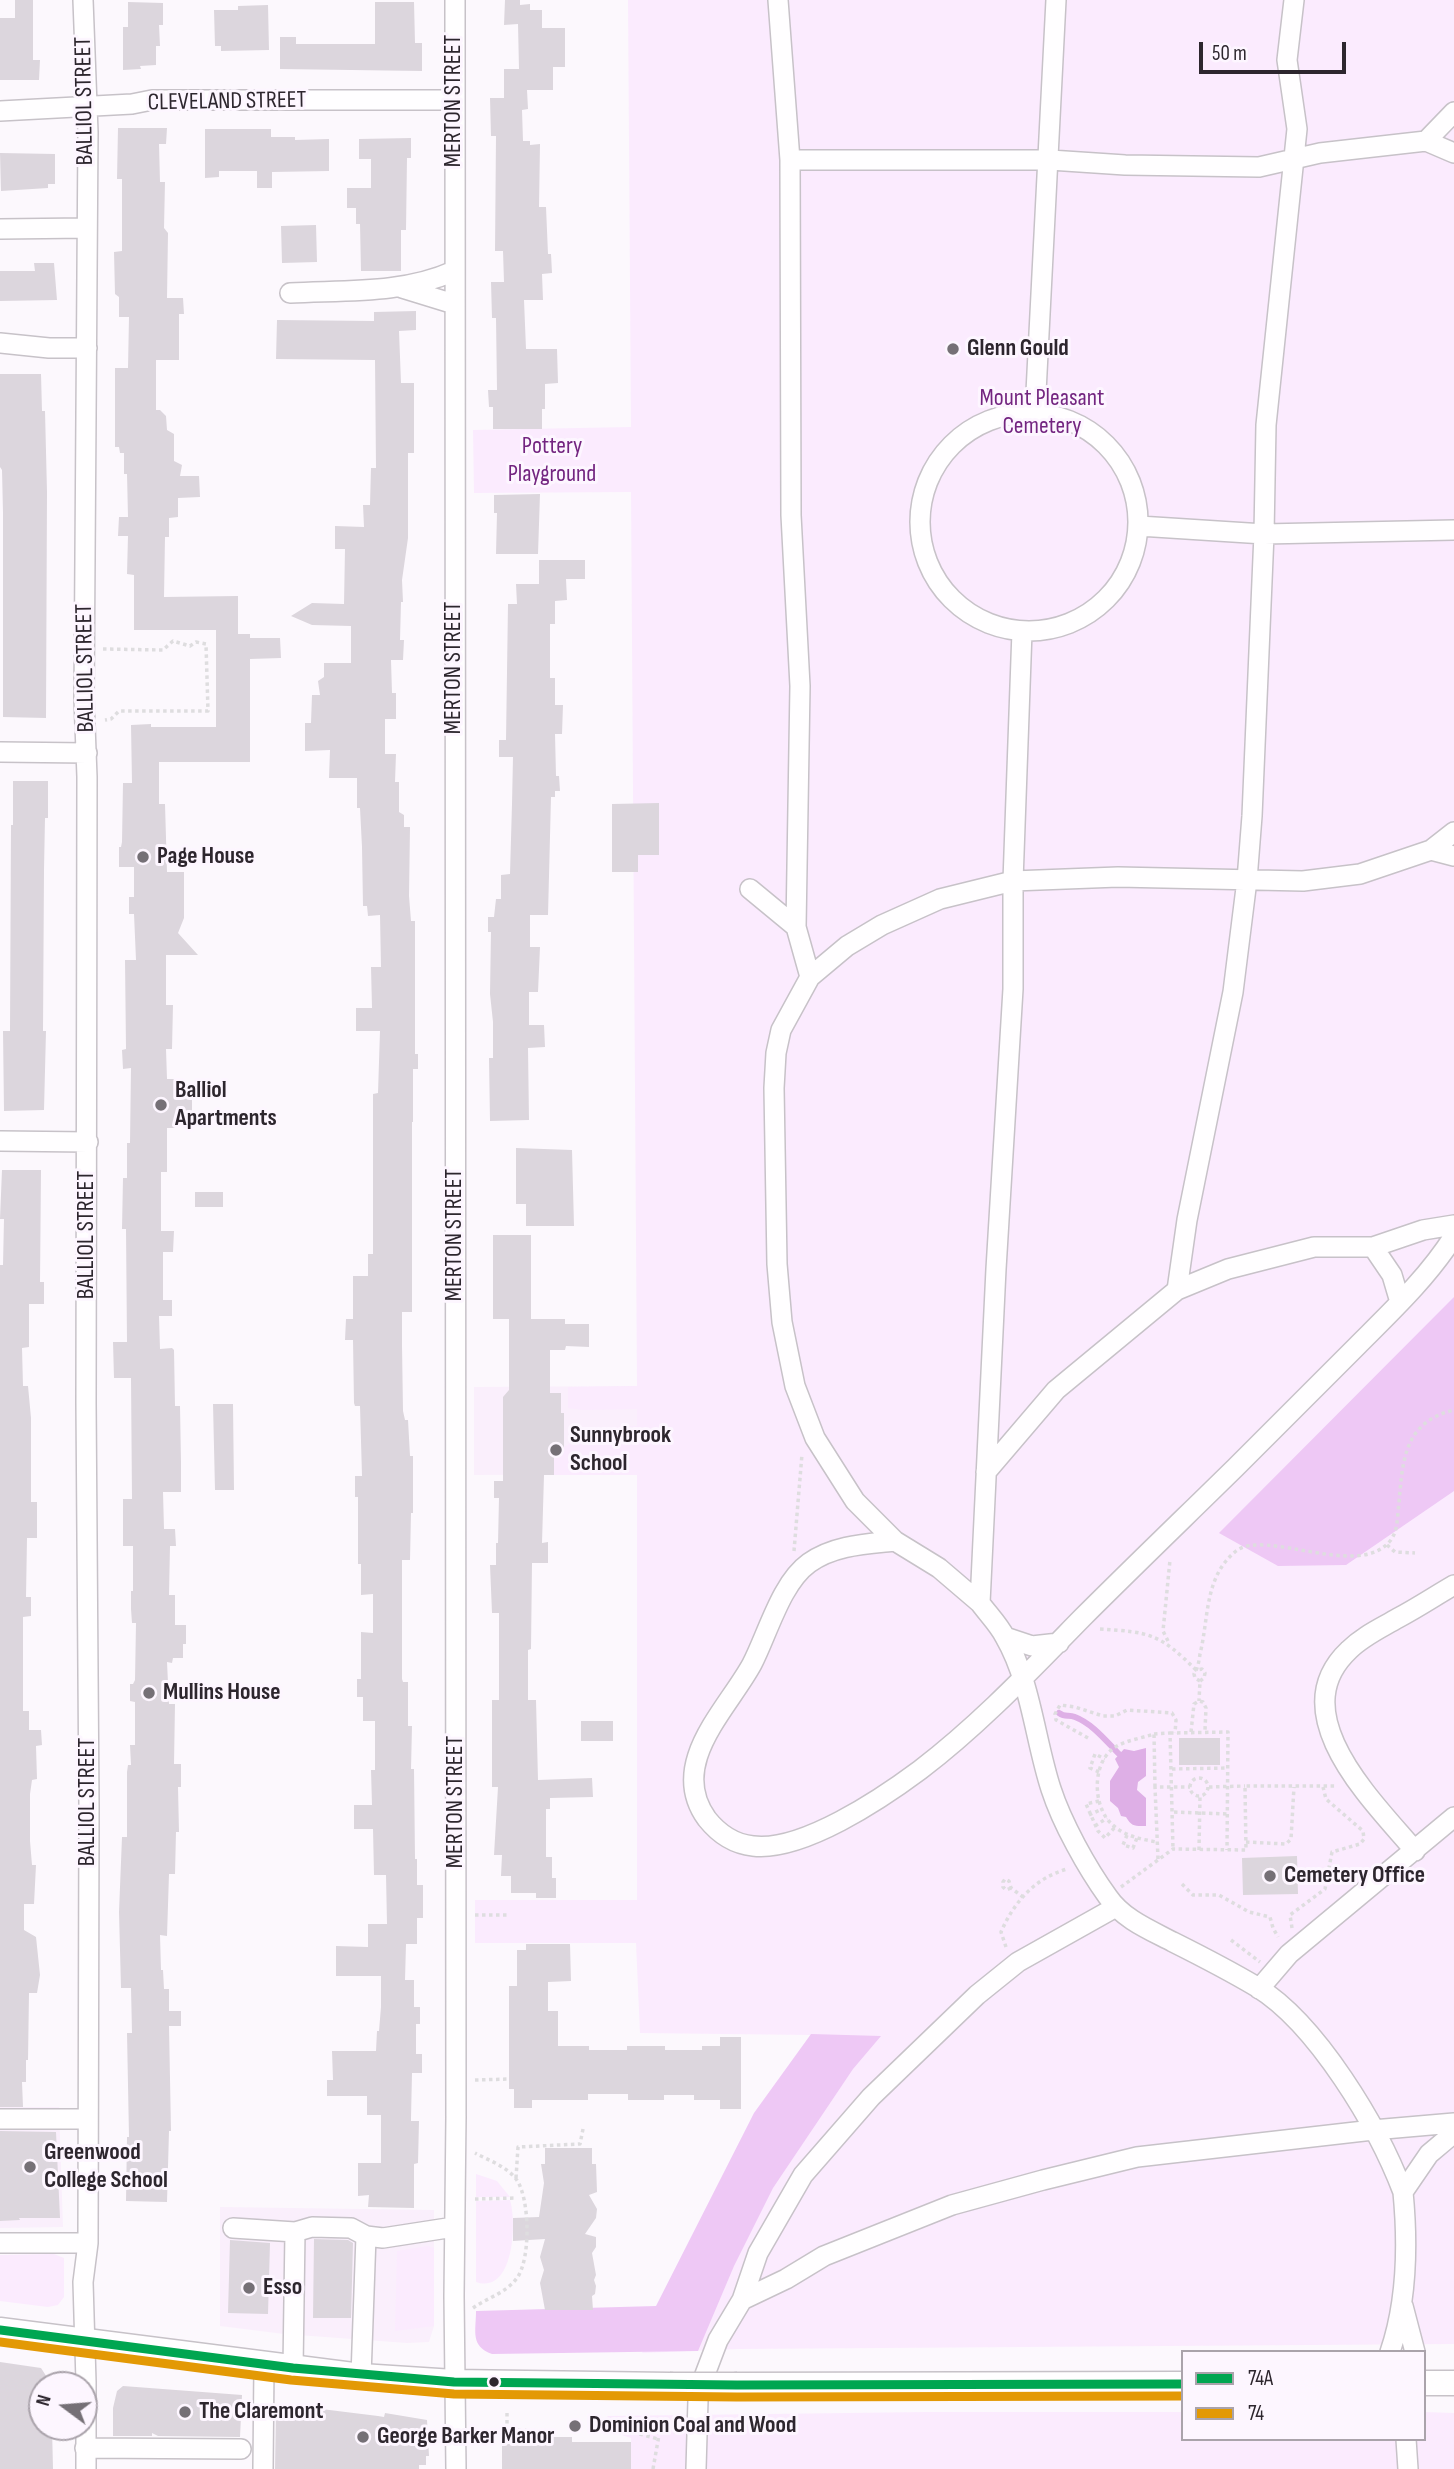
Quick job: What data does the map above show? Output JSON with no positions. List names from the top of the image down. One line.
{"streets":{"street":["BALLIOL STREET","MERTON STREET","CLEVELAND STREET"]},"crossings":[["BALLIOL STREET","CLEVELAND STREET"],["MERTON STREET","CLEVELAND STREET"]],"parks":["Mount Pleasant Cemetery","Pottery Playground"],"places":["Glenn Gould","Page House","Balliol Apartments","Sunnybrook School","Mullins House","Cemetery Office","Greenwood College School","Esso","The Claremont","Dominion Coal and Wood","George Barker Manor"],"lines":["transit line 74A","transit line 74"],"legend":["74A","74"],"scale_bar":"50 m","north":"left"}
